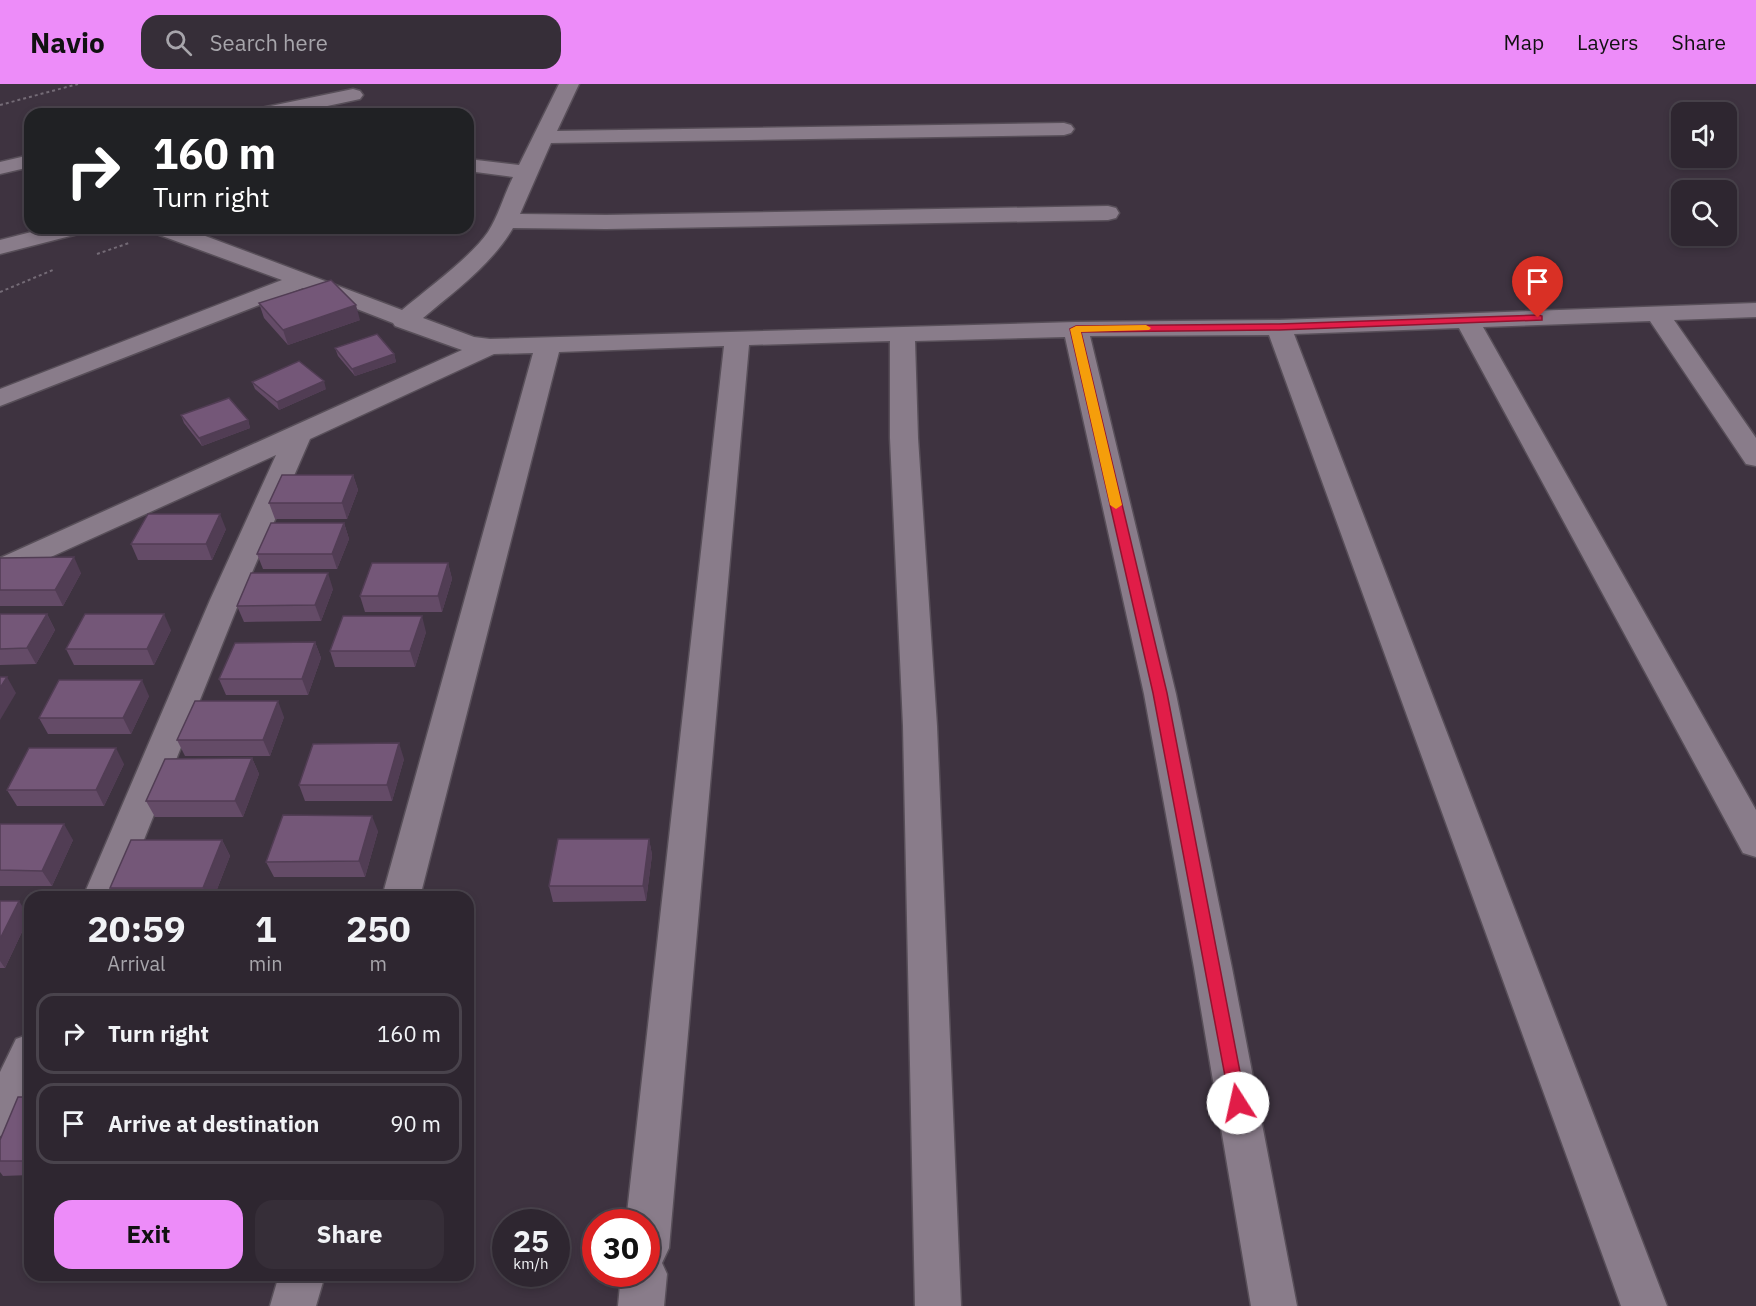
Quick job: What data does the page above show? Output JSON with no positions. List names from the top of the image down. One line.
{"page":{"header":"Navio","search":"Search here","nav":["Map","Layers","Share"],"turn":["160 m","Turn right"],"eta":["20:59","Arrival","1","min","250","m"],"list":[{"name":"Turn right","value":"160 m"},{"name":"Arrive at destination","value":"90 m"}],"buttons":["Exit","Share"],"speed":"25 km/h","limit":"30"}}
